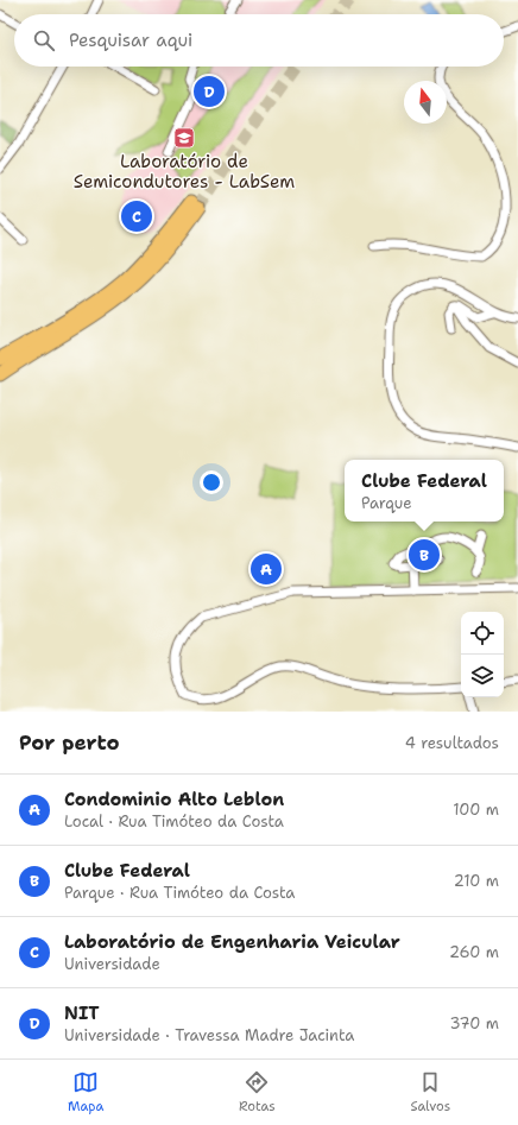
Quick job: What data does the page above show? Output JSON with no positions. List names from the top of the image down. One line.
{"places":{"school or university":["Laboratório de Semicondutores - LabSem"]},"north":"top","page":{"search":"Pesquisar aqui","pins":["D","C","B","A"],"popup":["Clube Federal","Parque"],"heading":["Por perto","4 resultados"],"list":[{"mark":"A","name":"Condominio Alto Leblon","note":"Local · Rua Timóteo da Costa","value":"100 m"},{"mark":"B","name":"Clube Federal","note":"Parque · Rua Timóteo da Costa","value":"210 m"},{"mark":"C","name":"Laboratório de Engenharia Veicular","note":"Universidade","value":"260 m"},{"mark":"D","name":"NIT","note":"Universidade · Travessa Madre Jacinta","value":"370 m"}],"nav":["Mapa","Rotas","Salvos"]}}
